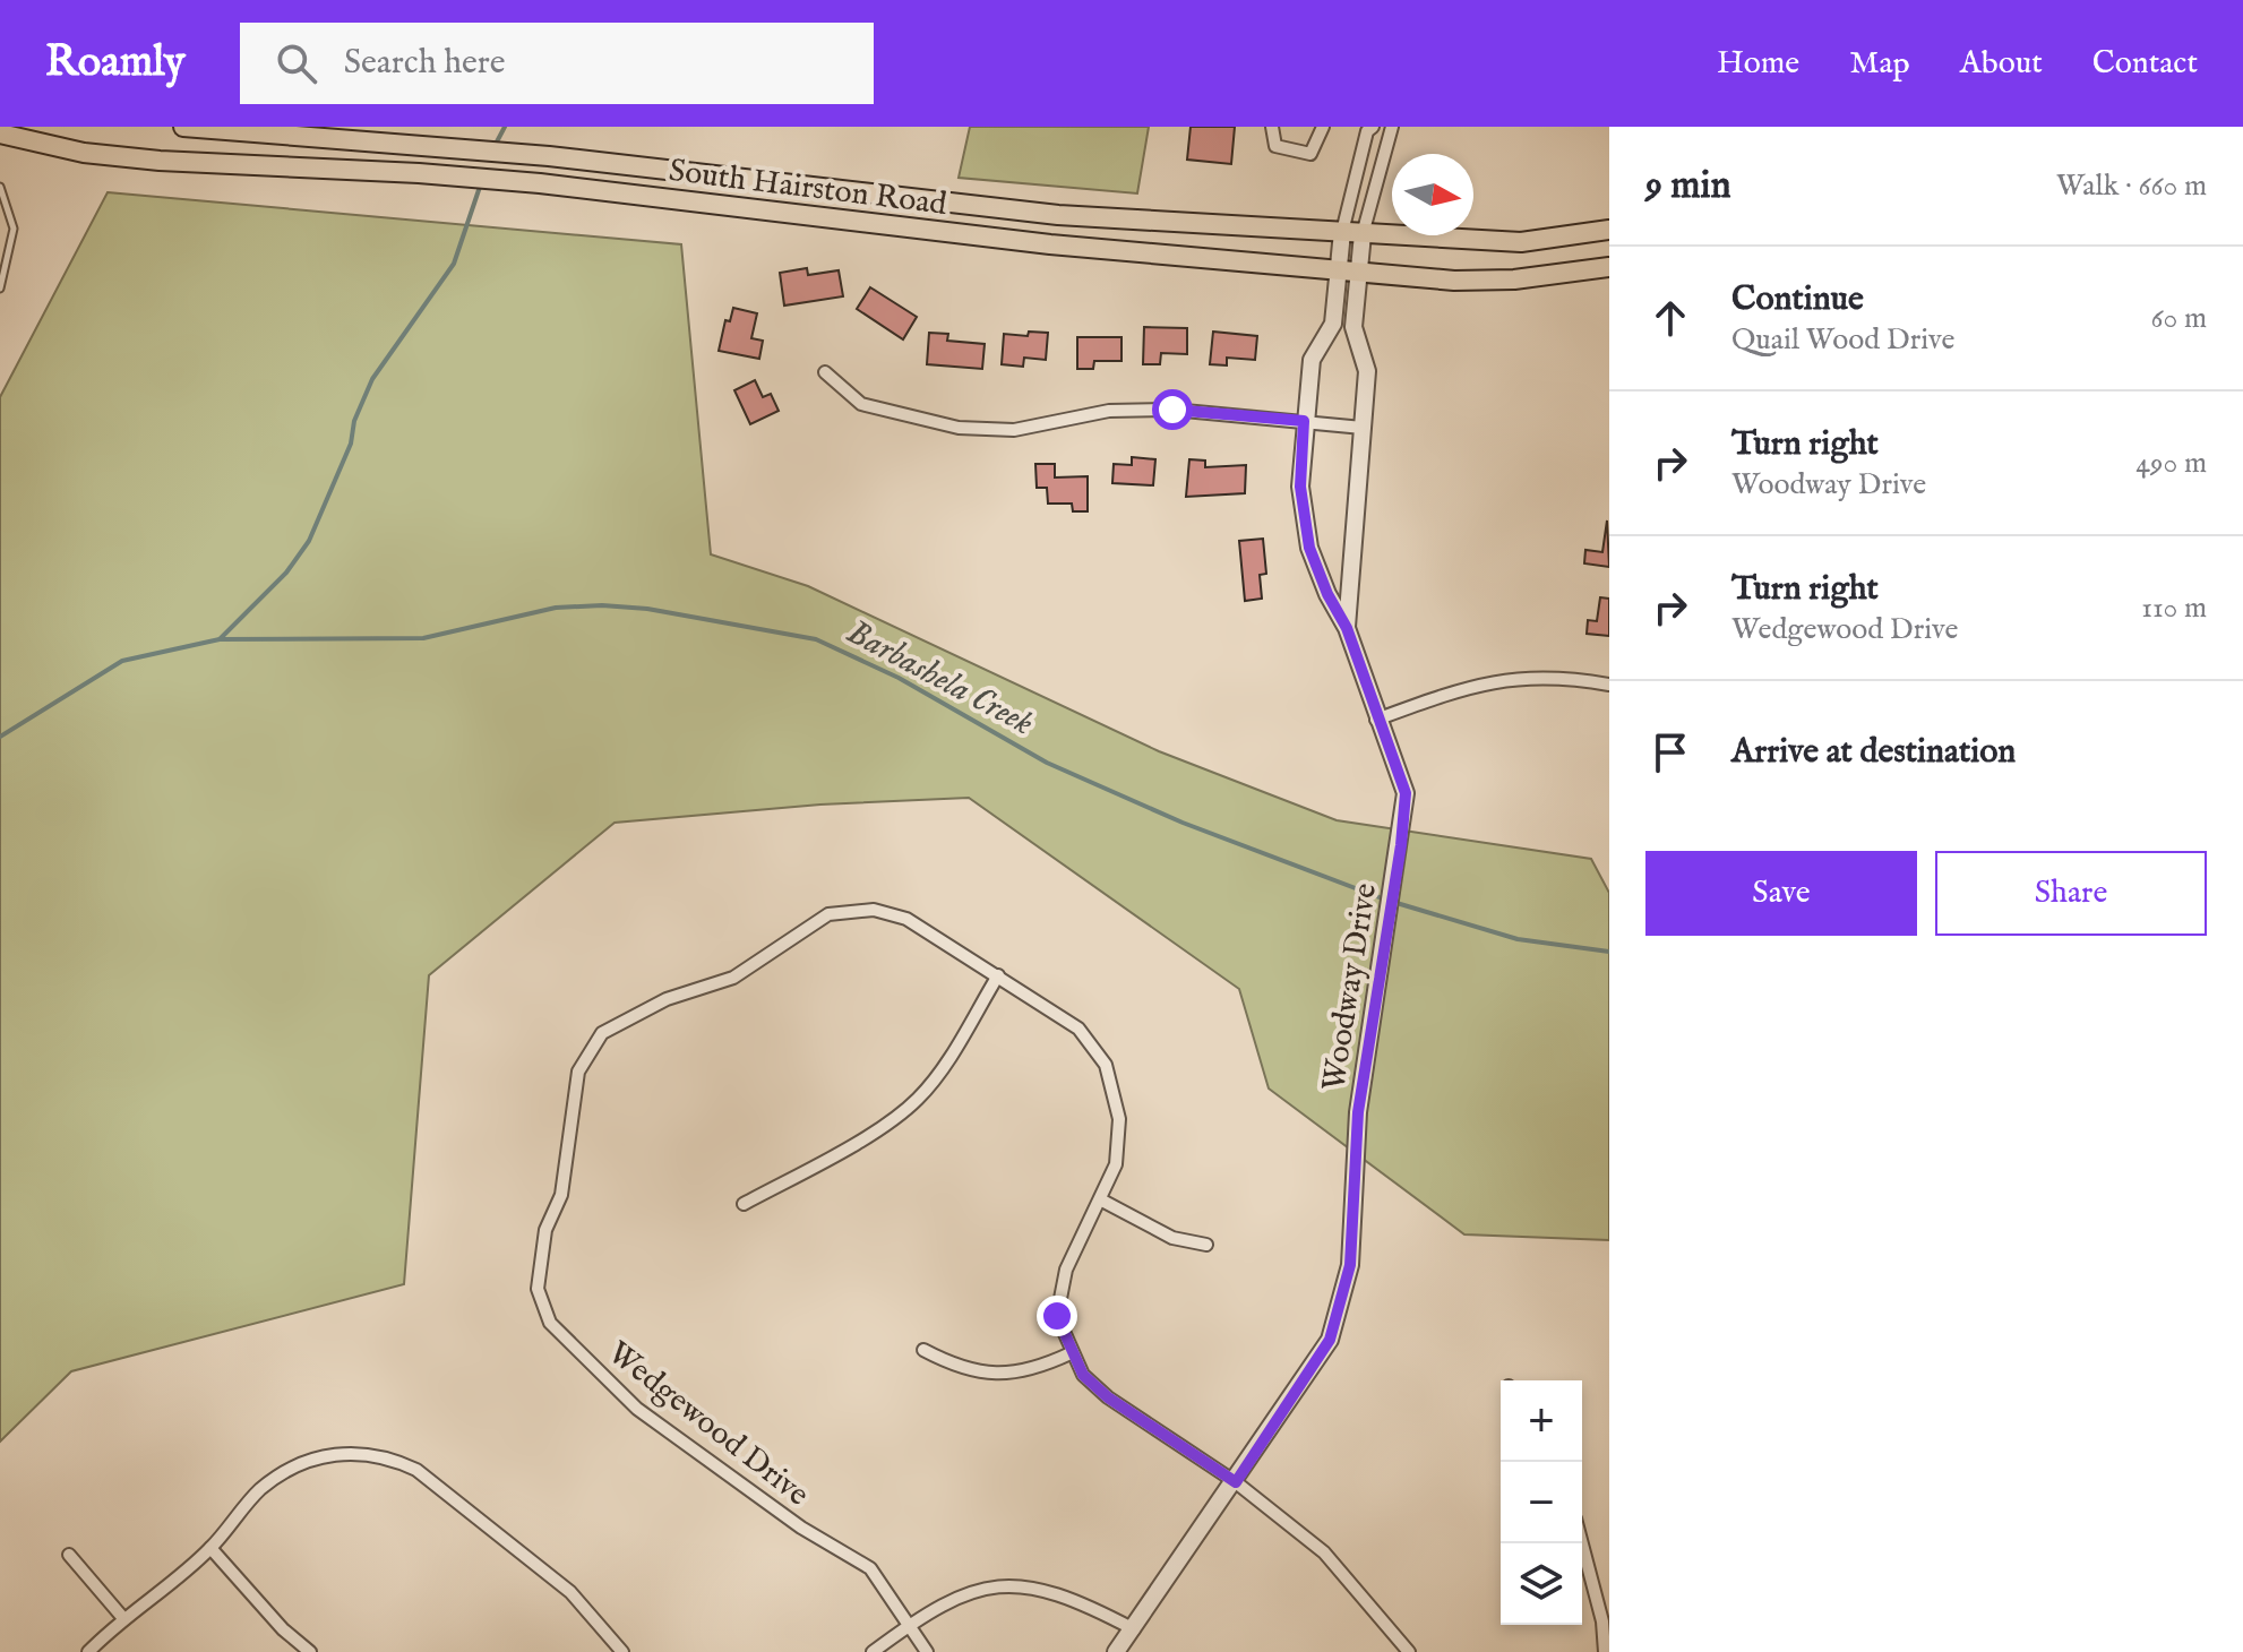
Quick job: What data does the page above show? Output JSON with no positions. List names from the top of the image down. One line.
{"streets":{"main road":["South Hairston Road"],"street":["Woodway Drive","Wedgewood Drive"]},"crossings":[["South Hairston Road","Woodway Drive"],["Woodway Drive","Wedgewood Drive"]],"water":["Barbashela Creek"],"north":"right","page":{"header":"Roamly","search":"Search here","nav":["Home","Map","About","Contact"],"heading":["9 min","Walk · 660 m"],"list":[["Continue","Quail Wood Drive","60 m"],["Turn right","Woodway Drive","490 m"],["Turn right","Wedgewood Drive","110 m"],"Arrive at destination"],"buttons":["Save","Share"],"map_buttons":["+","−"]}}
